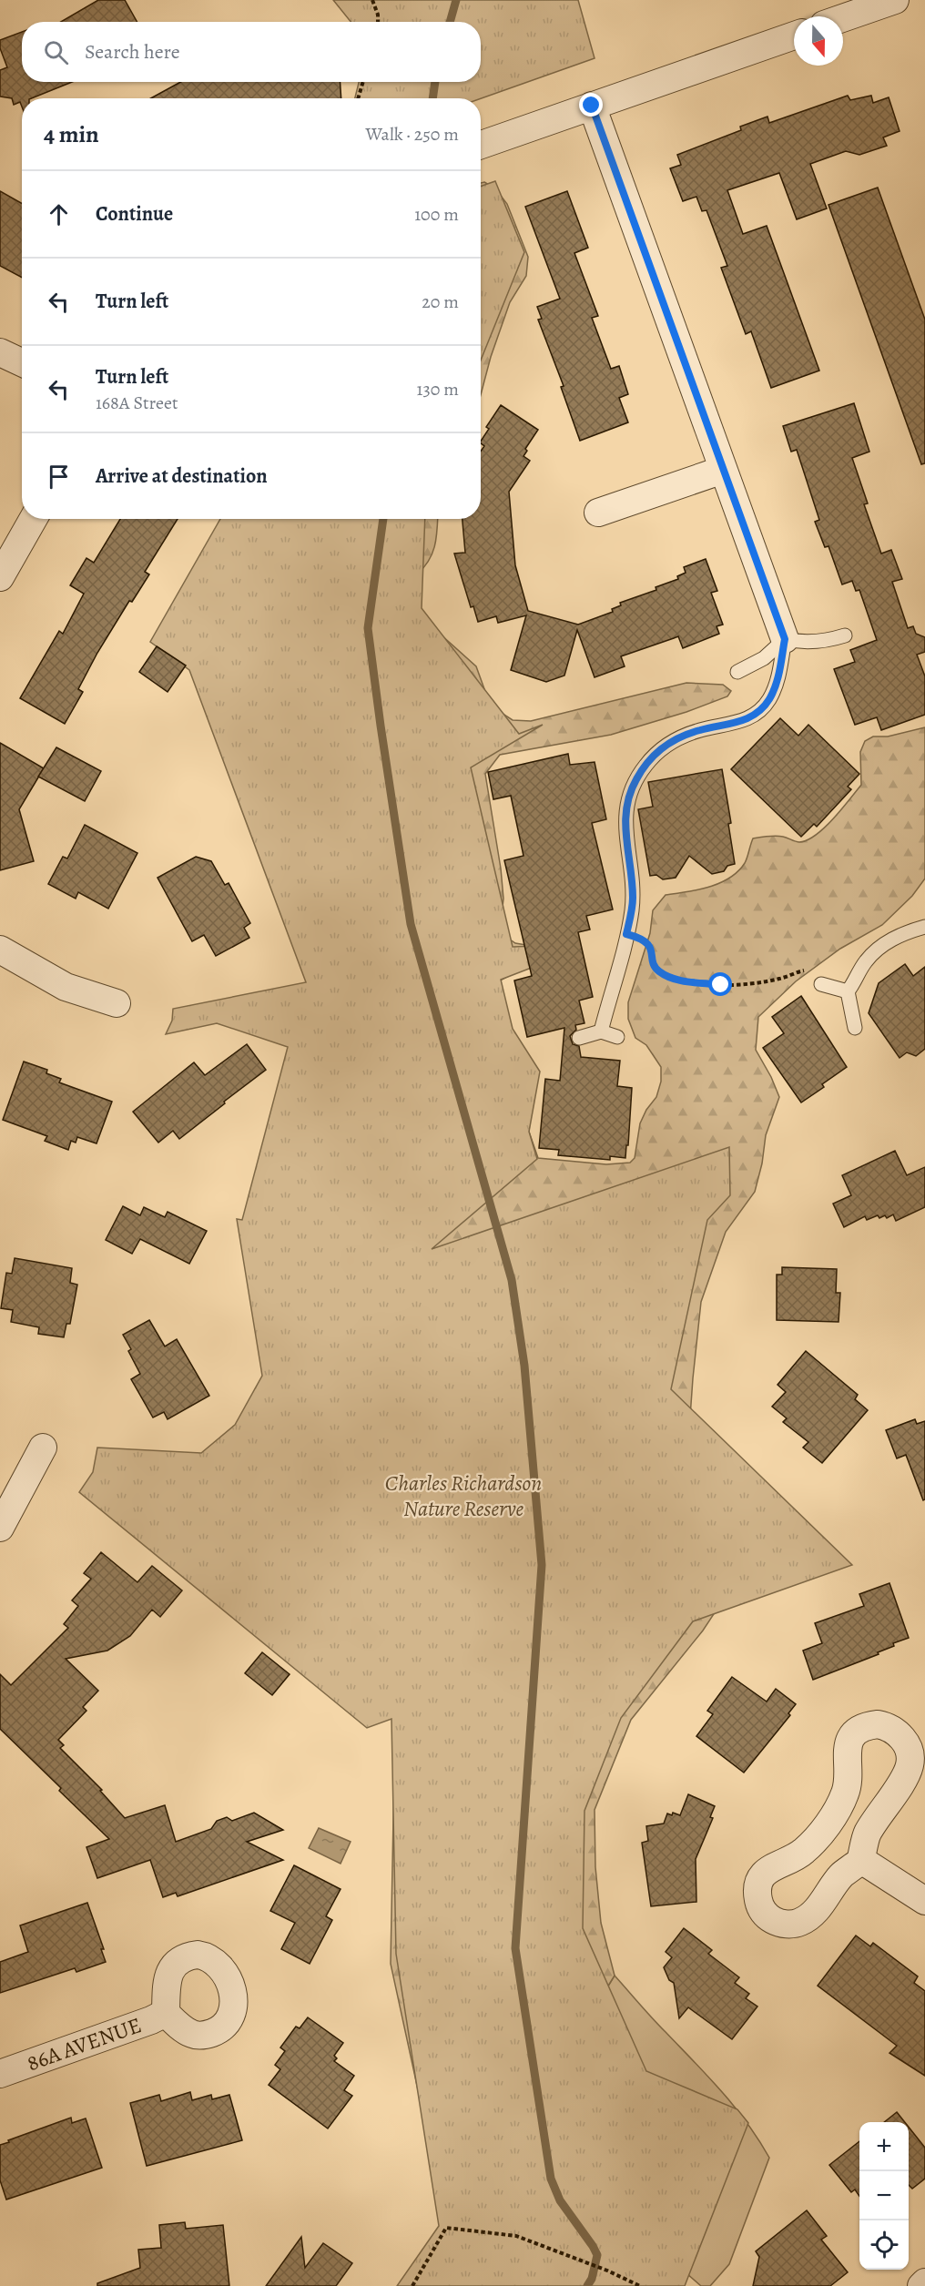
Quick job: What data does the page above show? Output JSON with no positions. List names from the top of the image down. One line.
{"streets":{"street":["86A AVENUE"]},"parks":["Charles Richardson Nature Reserve"],"north":"bottom","page":{"search":"Search here","heading":["4 min","Walk · 250 m"],"list":[["Continue","100 m"],["Turn left","20 m"],["Turn left","168A Street","130 m"],"Arrive at destination"],"map_buttons":["+","−"]}}
